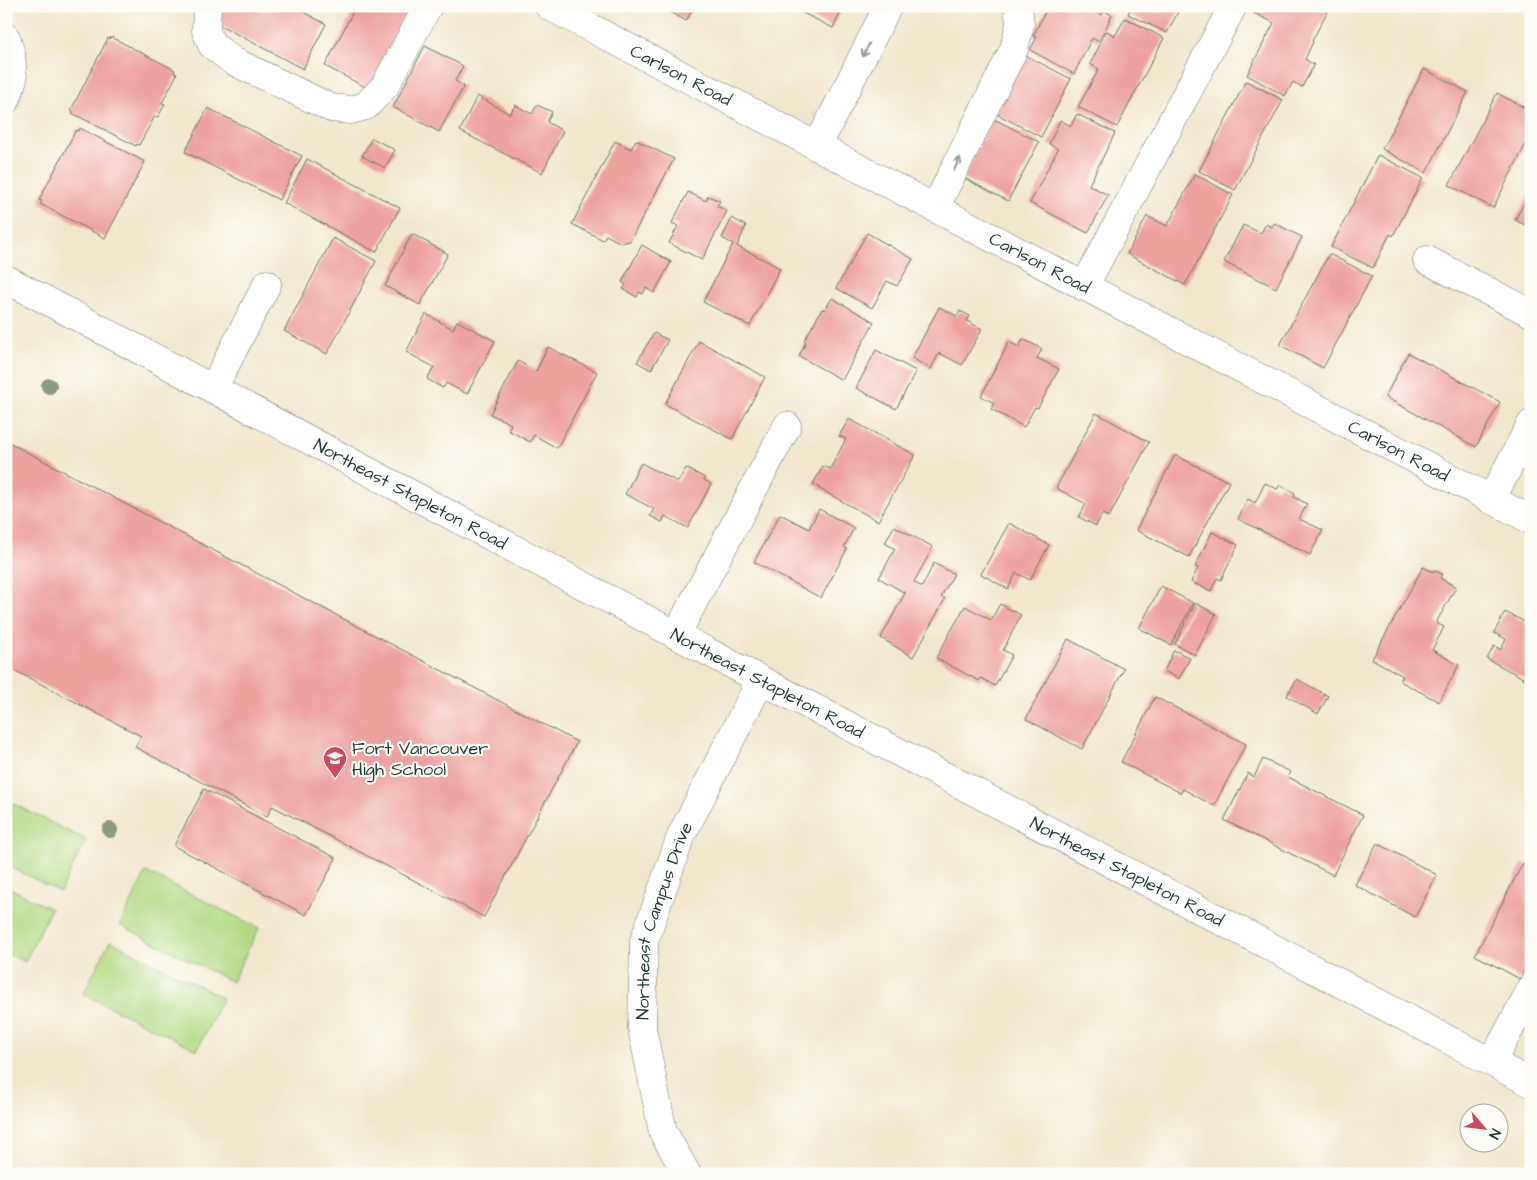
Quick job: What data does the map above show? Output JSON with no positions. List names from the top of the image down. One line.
{"streets":{"street":["Carlson Road","Northeast Stapleton Road","Northeast Campus Drive"]},"crossings":[["Northeast Stapleton Road","Northeast Campus Drive"]],"places":{"school or university":["Fort Vancouver High School"]},"north":"bottom right"}
